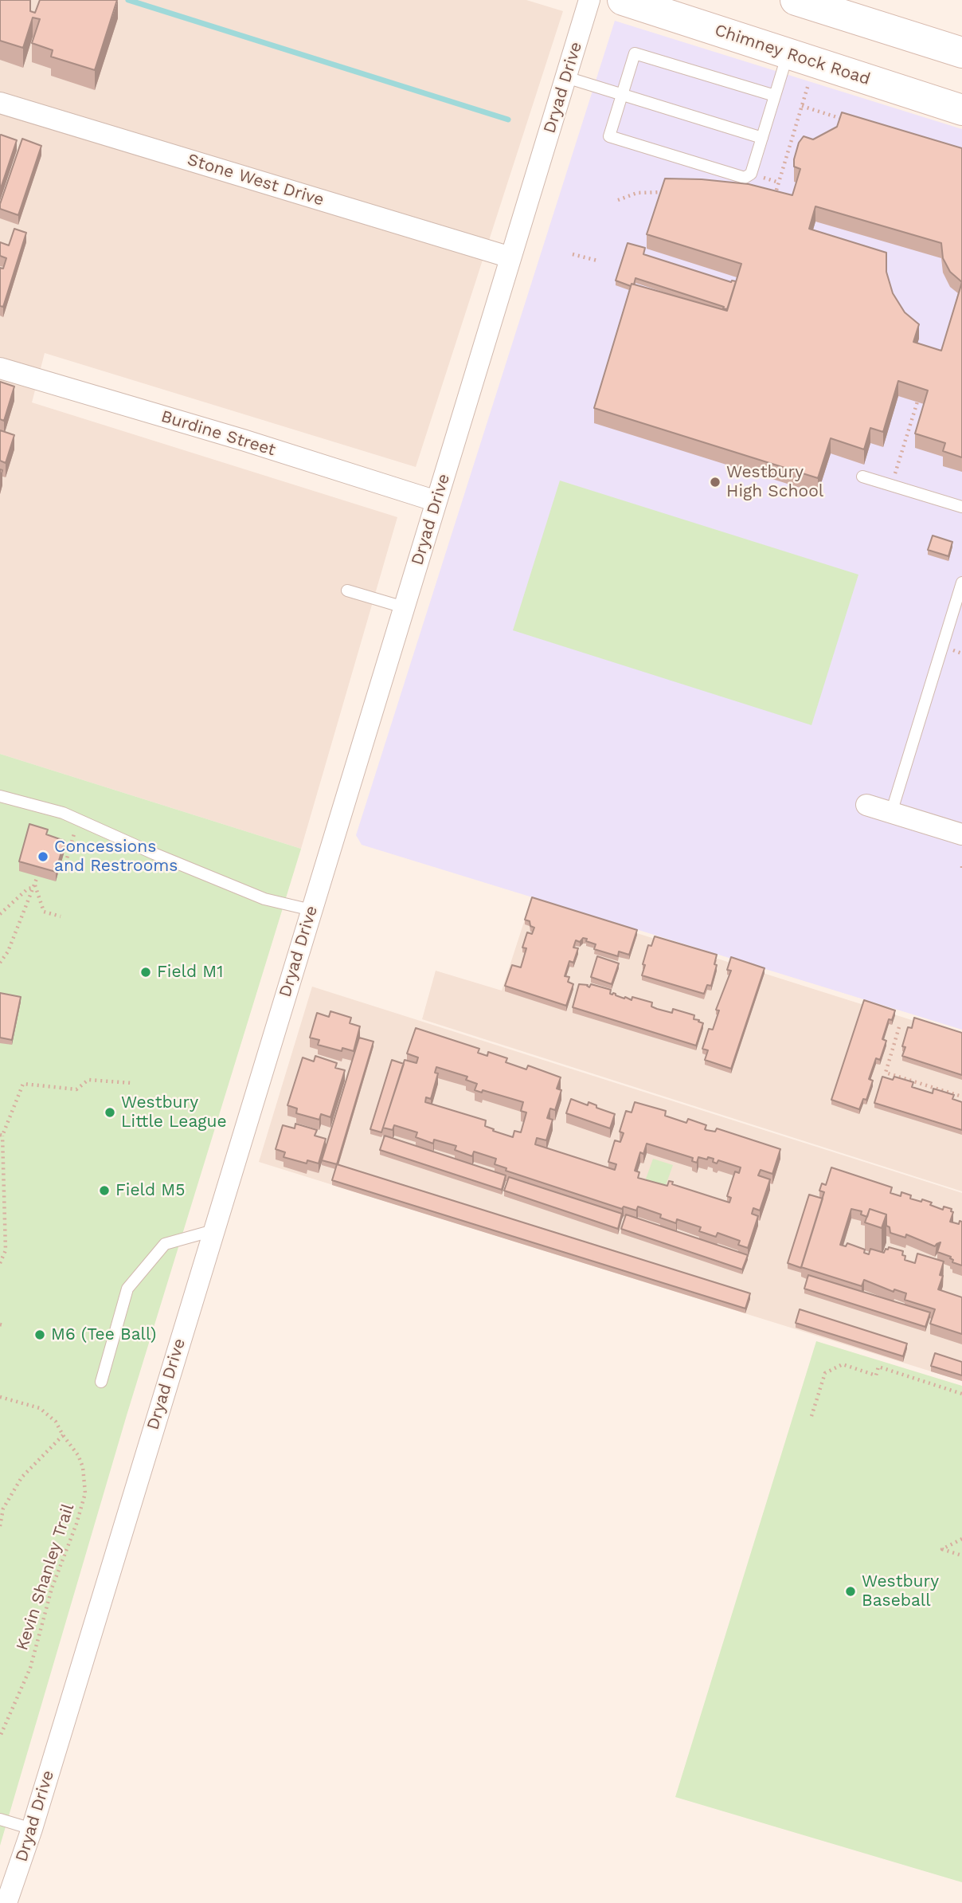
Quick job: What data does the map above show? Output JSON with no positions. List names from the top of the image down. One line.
{"streets":{"main road":["Chimney Rock Road"],"street":["Dryad Drive","Stone West Drive","Burdine Street"],"path":["Kevin Shanley Trail"]},"crossings":[["Dryad Drive","Stone West Drive"],["Dryad Drive","Burdine Street"]],"places":["Westbury High School","Concessions and Restrooms","Field M1","Westbury Little League","Field M5","M6 (Tee Ball)","Westbury Baseball"]}
